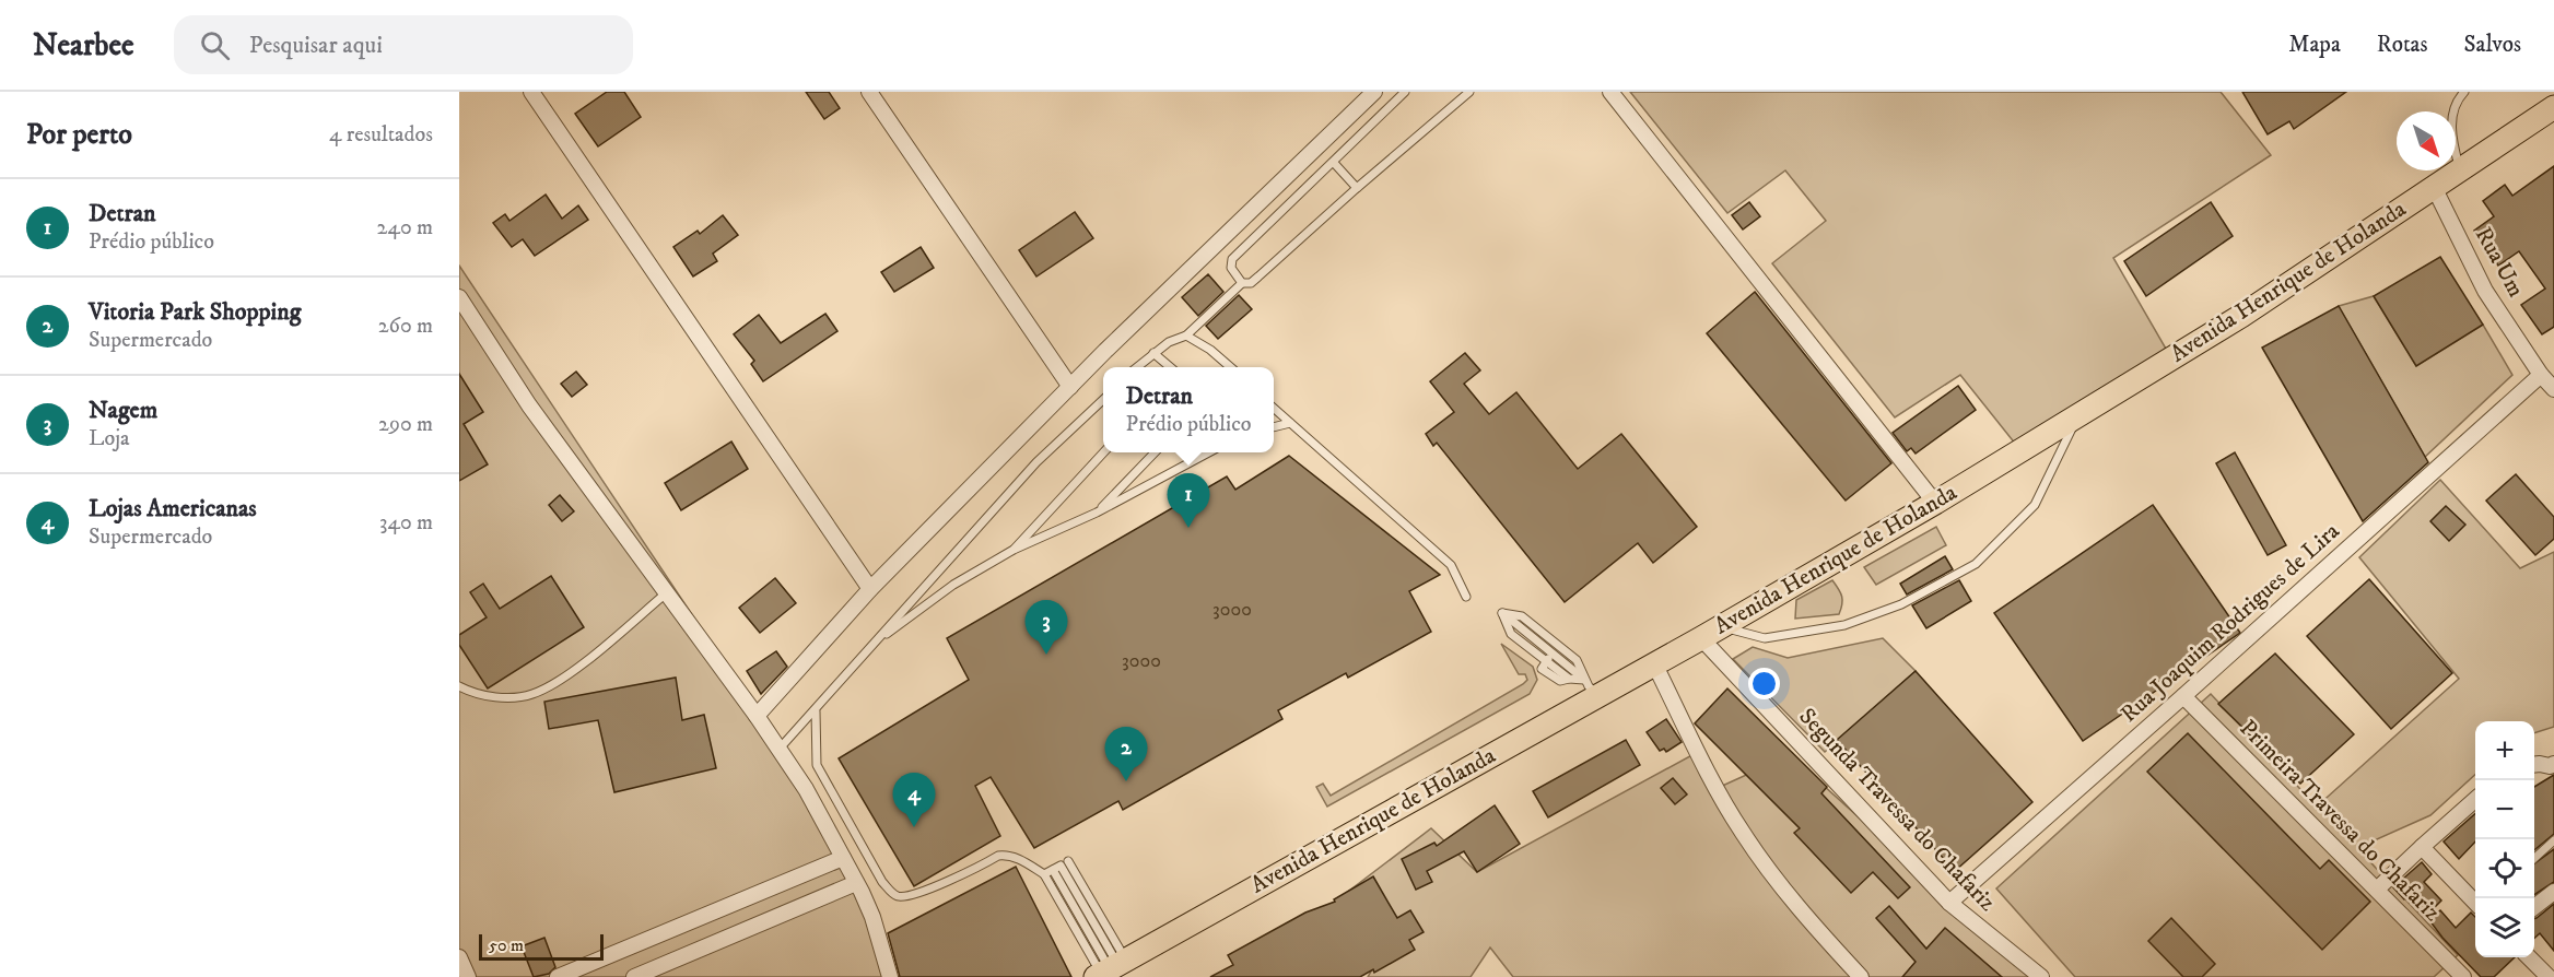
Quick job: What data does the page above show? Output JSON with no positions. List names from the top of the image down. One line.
{"streets":{"main road":["Avenida Henrique de Holanda"],"street":["Rua Um","Rua Joaquim Rodrigues de Lira","Segunda Travessa do Chafariz","Primeira Travessa do Chafariz"]},"crossings":[["Rua Um","Avenida Henrique de Holanda"],["Rua Um","Rua Joaquim Rodrigues de Lira"],["Avenida Henrique de Holanda","Segunda Travessa do Chafariz"],["Rua Joaquim Rodrigues de Lira","Segunda Travessa do Chafariz"],["Rua Joaquim Rodrigues de Lira","Primeira Travessa do Chafariz"]],"house_numbers":["3000","3000"],"scale_bar":"50 m","north":"bottom right","page":{"header":"Nearbee","search":"Pesquisar aqui","nav":["Mapa","Rotas","Salvos"],"heading":["Por perto","4 resultados"],"list":[{"mark":"1","name":"Detran","note":"Prédio público","value":"240 m"},{"mark":"2","name":"Vitoria Park Shopping","note":"Supermercado","value":"260 m"},{"mark":"3","name":"Nagem","note":"Loja","value":"290 m"},{"mark":"4","name":"Lojas Americanas","note":"Supermercado","value":"340 m"}],"popup":["Detran","Prédio público"],"pins":["1","3","2","4"],"map_buttons":["+","−"],"scale":"50 m"}}
